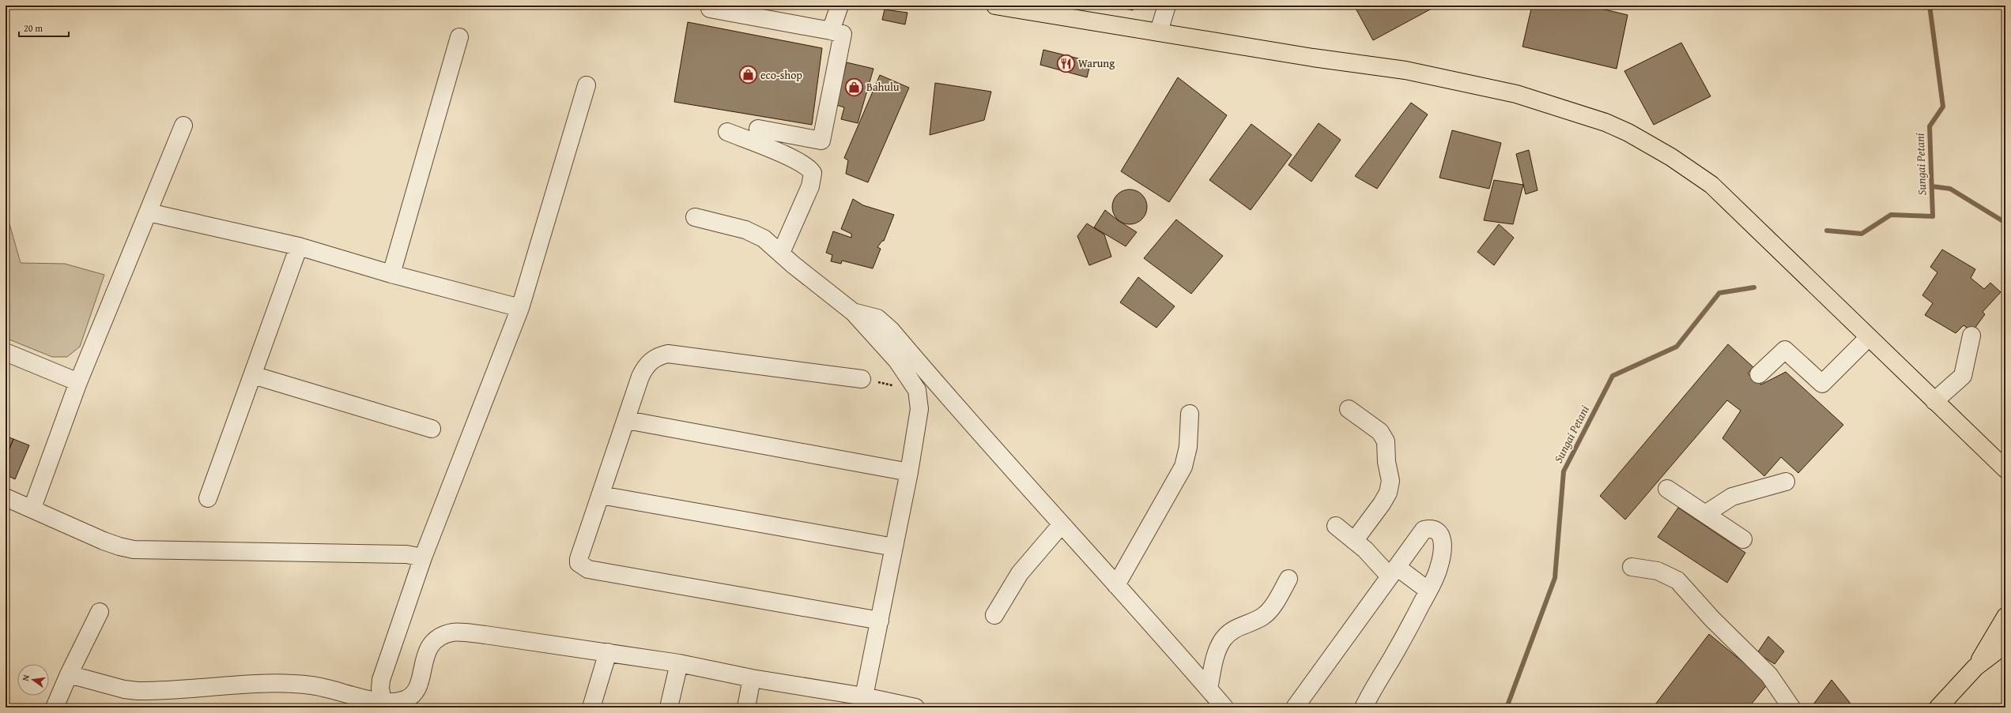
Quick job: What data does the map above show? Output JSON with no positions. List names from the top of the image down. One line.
{"water":["Sungai Petani"],"places":{"restaurant":["Warung"],"shop":["eco-shop","Bahulu"]},"scale_bar":"20 m","north":"left"}
